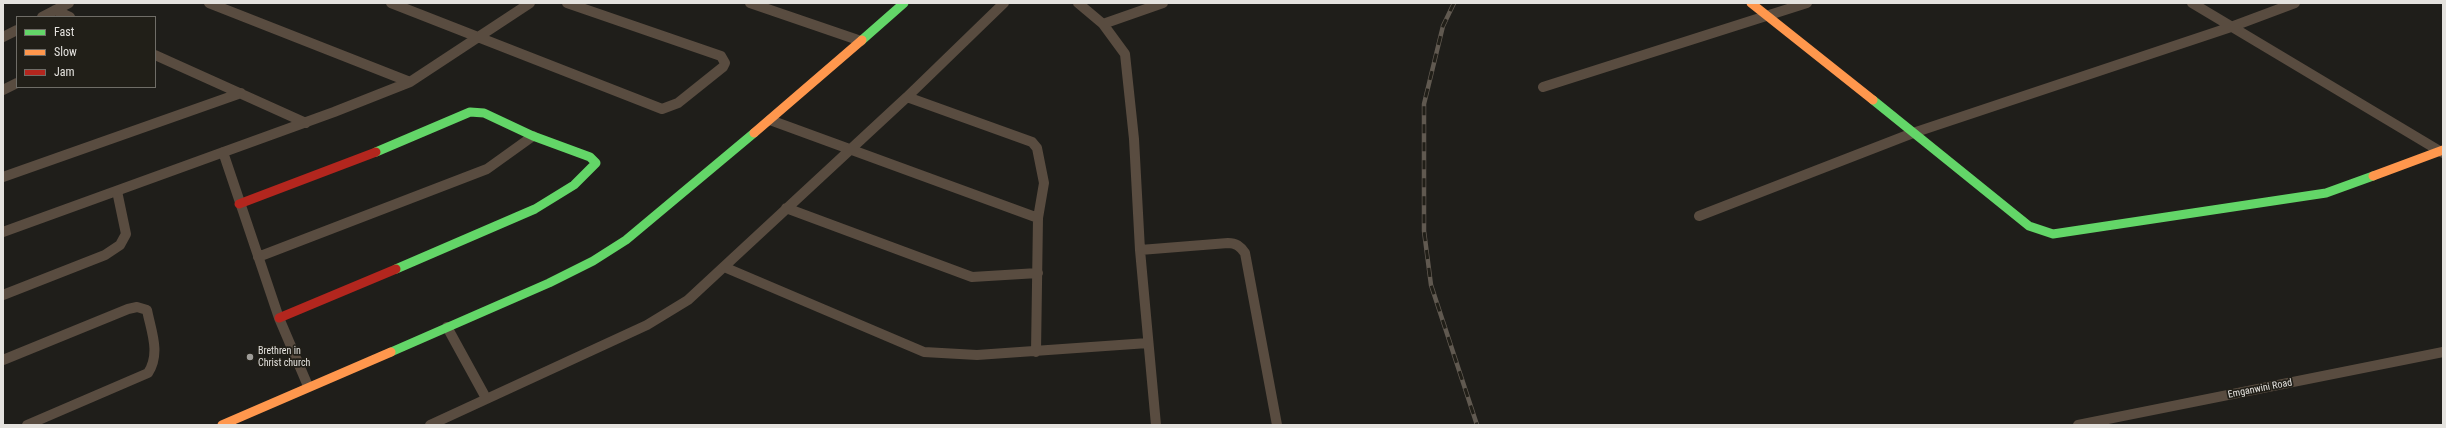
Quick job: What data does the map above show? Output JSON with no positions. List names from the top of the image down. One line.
{"streets":{"street":["Emganwini Road"]},"places":["Brethren in Christ church"],"legend":["Fast","Slow","Jam"]}
